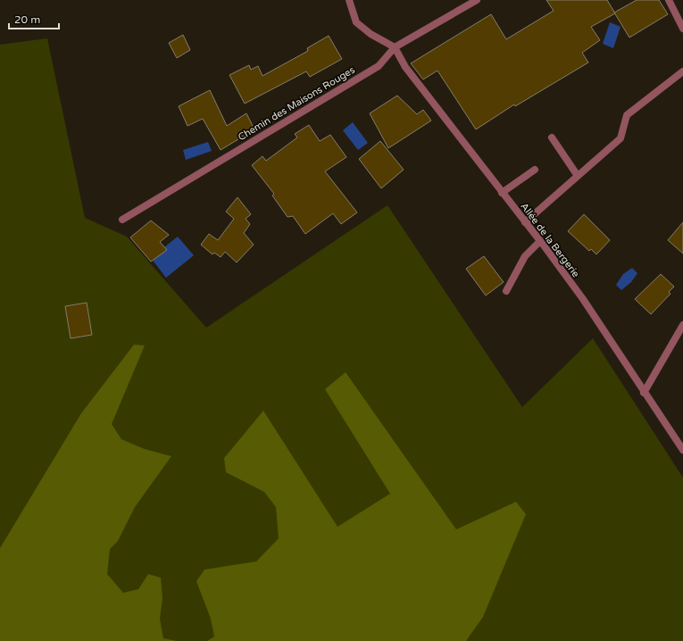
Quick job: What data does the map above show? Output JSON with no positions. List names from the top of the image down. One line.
{"streets":{"street":["Chemin des Maisons Rouges","Allée de la Bergerie"]},"crossings":[["Chemin des Maisons Rouges","Allée de la Bergerie"]],"scale_bar":"20 m"}
